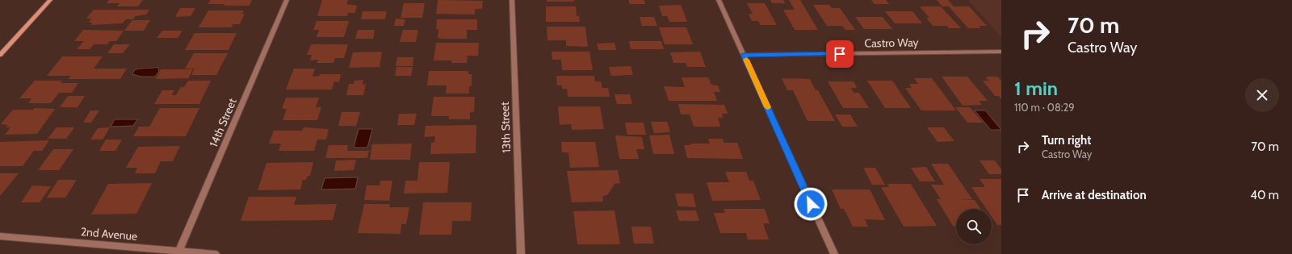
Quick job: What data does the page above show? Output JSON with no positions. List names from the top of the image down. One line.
{"streets":{"street":["Castro Way","14th Street","13th Street","2nd Avenue"]},"crossings":[["14th Street","2nd Avenue"]],"page":{"turn":["70 m","Castro Way"],"heading":["1 min","110 m · 08:29"],"list":[{"name":"Turn right","note":"Castro Way","value":"70 m"},{"name":"Arrive at destination","value":"40 m"}]}}
